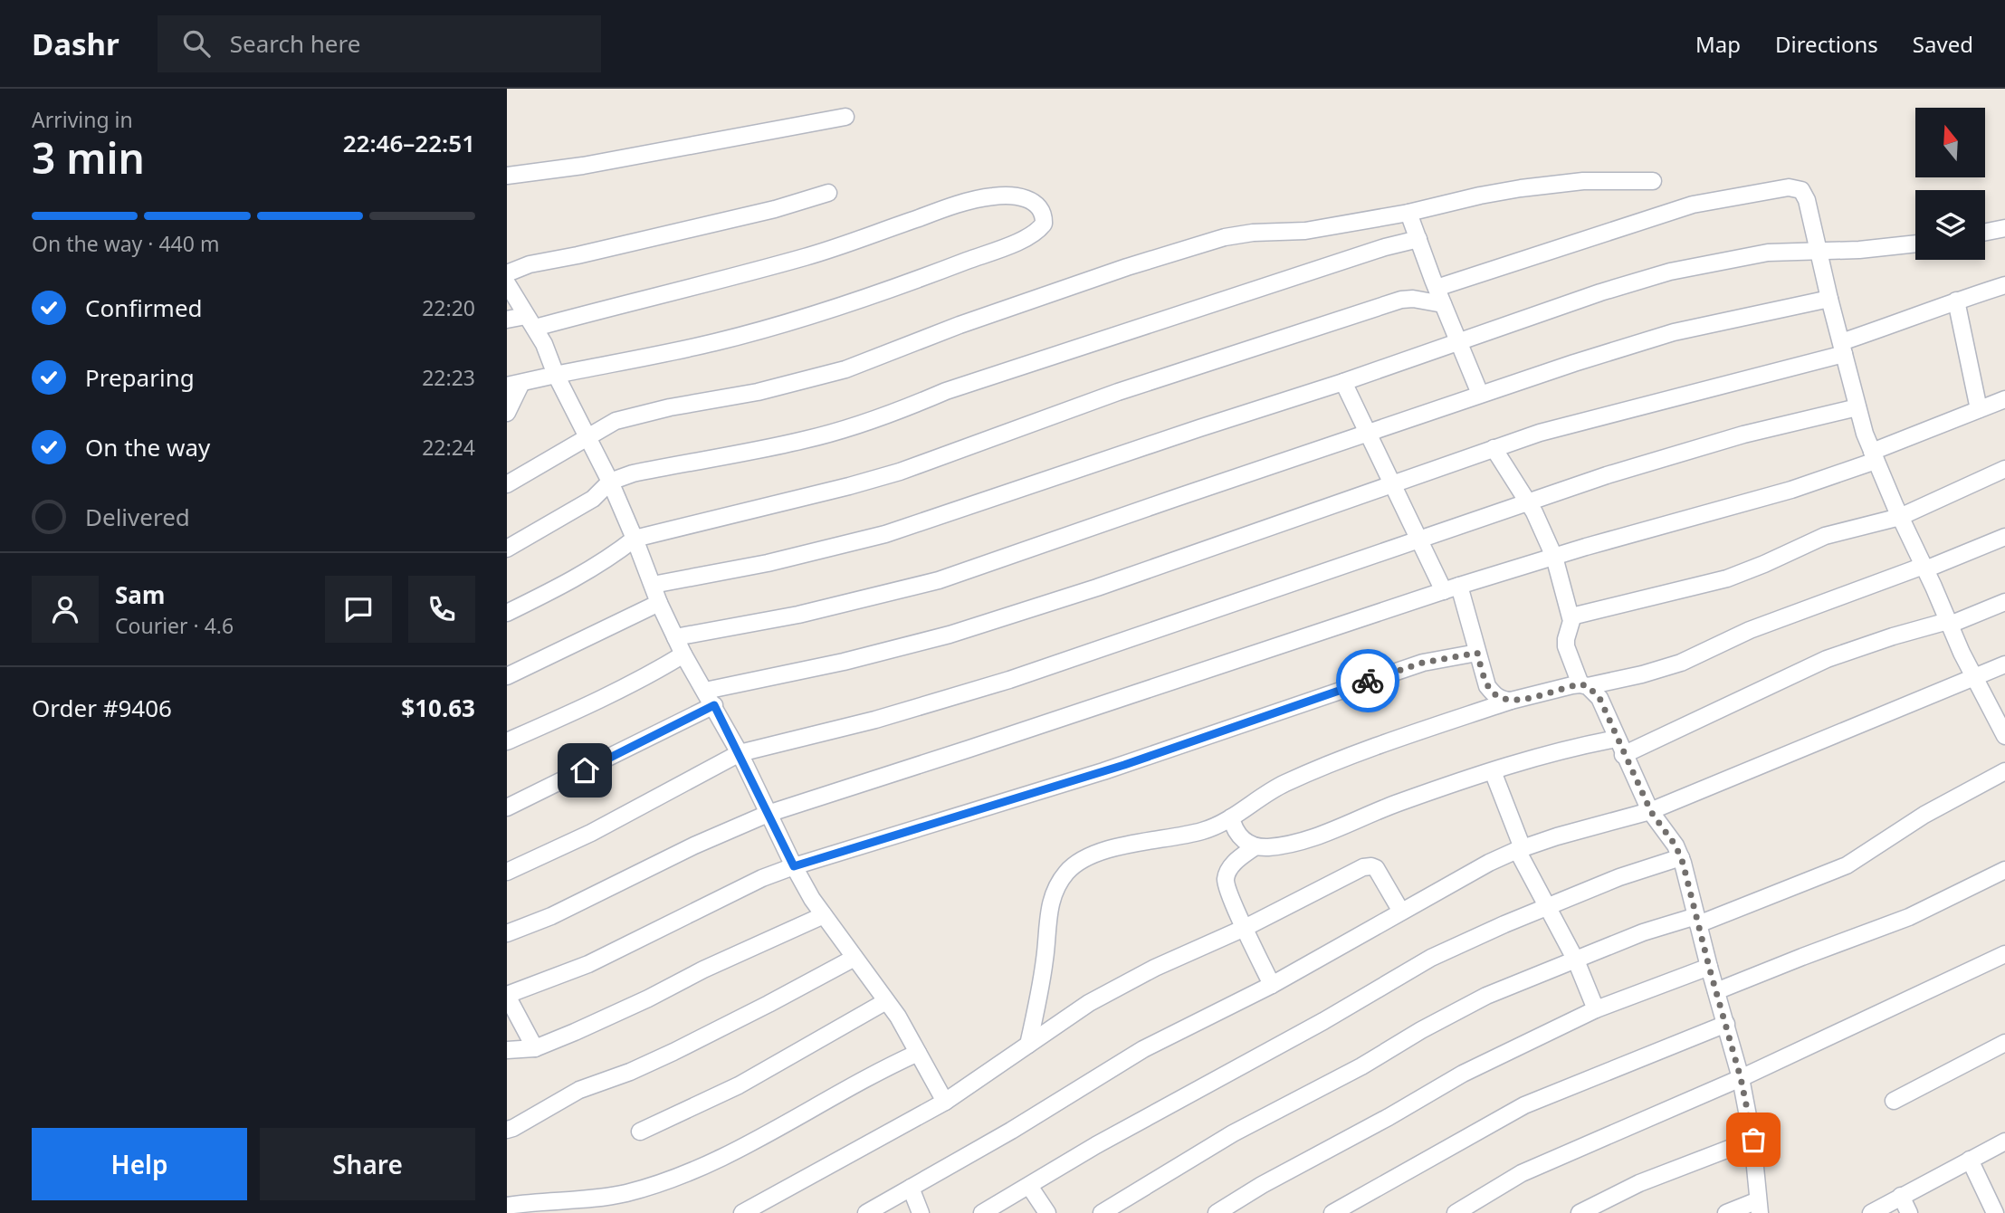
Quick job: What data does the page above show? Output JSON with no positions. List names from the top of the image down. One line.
{"north":"top","page":{"header":"Dashr","search":"Search here","nav":["Map","Directions","Saved"],"heading":["3 min","Arriving in","22:46–22:51"],"panel":["Sam","Courier · 4.6","Order #9406","$10.63"],"bar":"On the way · 440 m","list":[["Confirmed","22:20"],["Preparing","22:23"],["On the way","22:24"],"Delivered"],"buttons":["Help","Share"]}}
